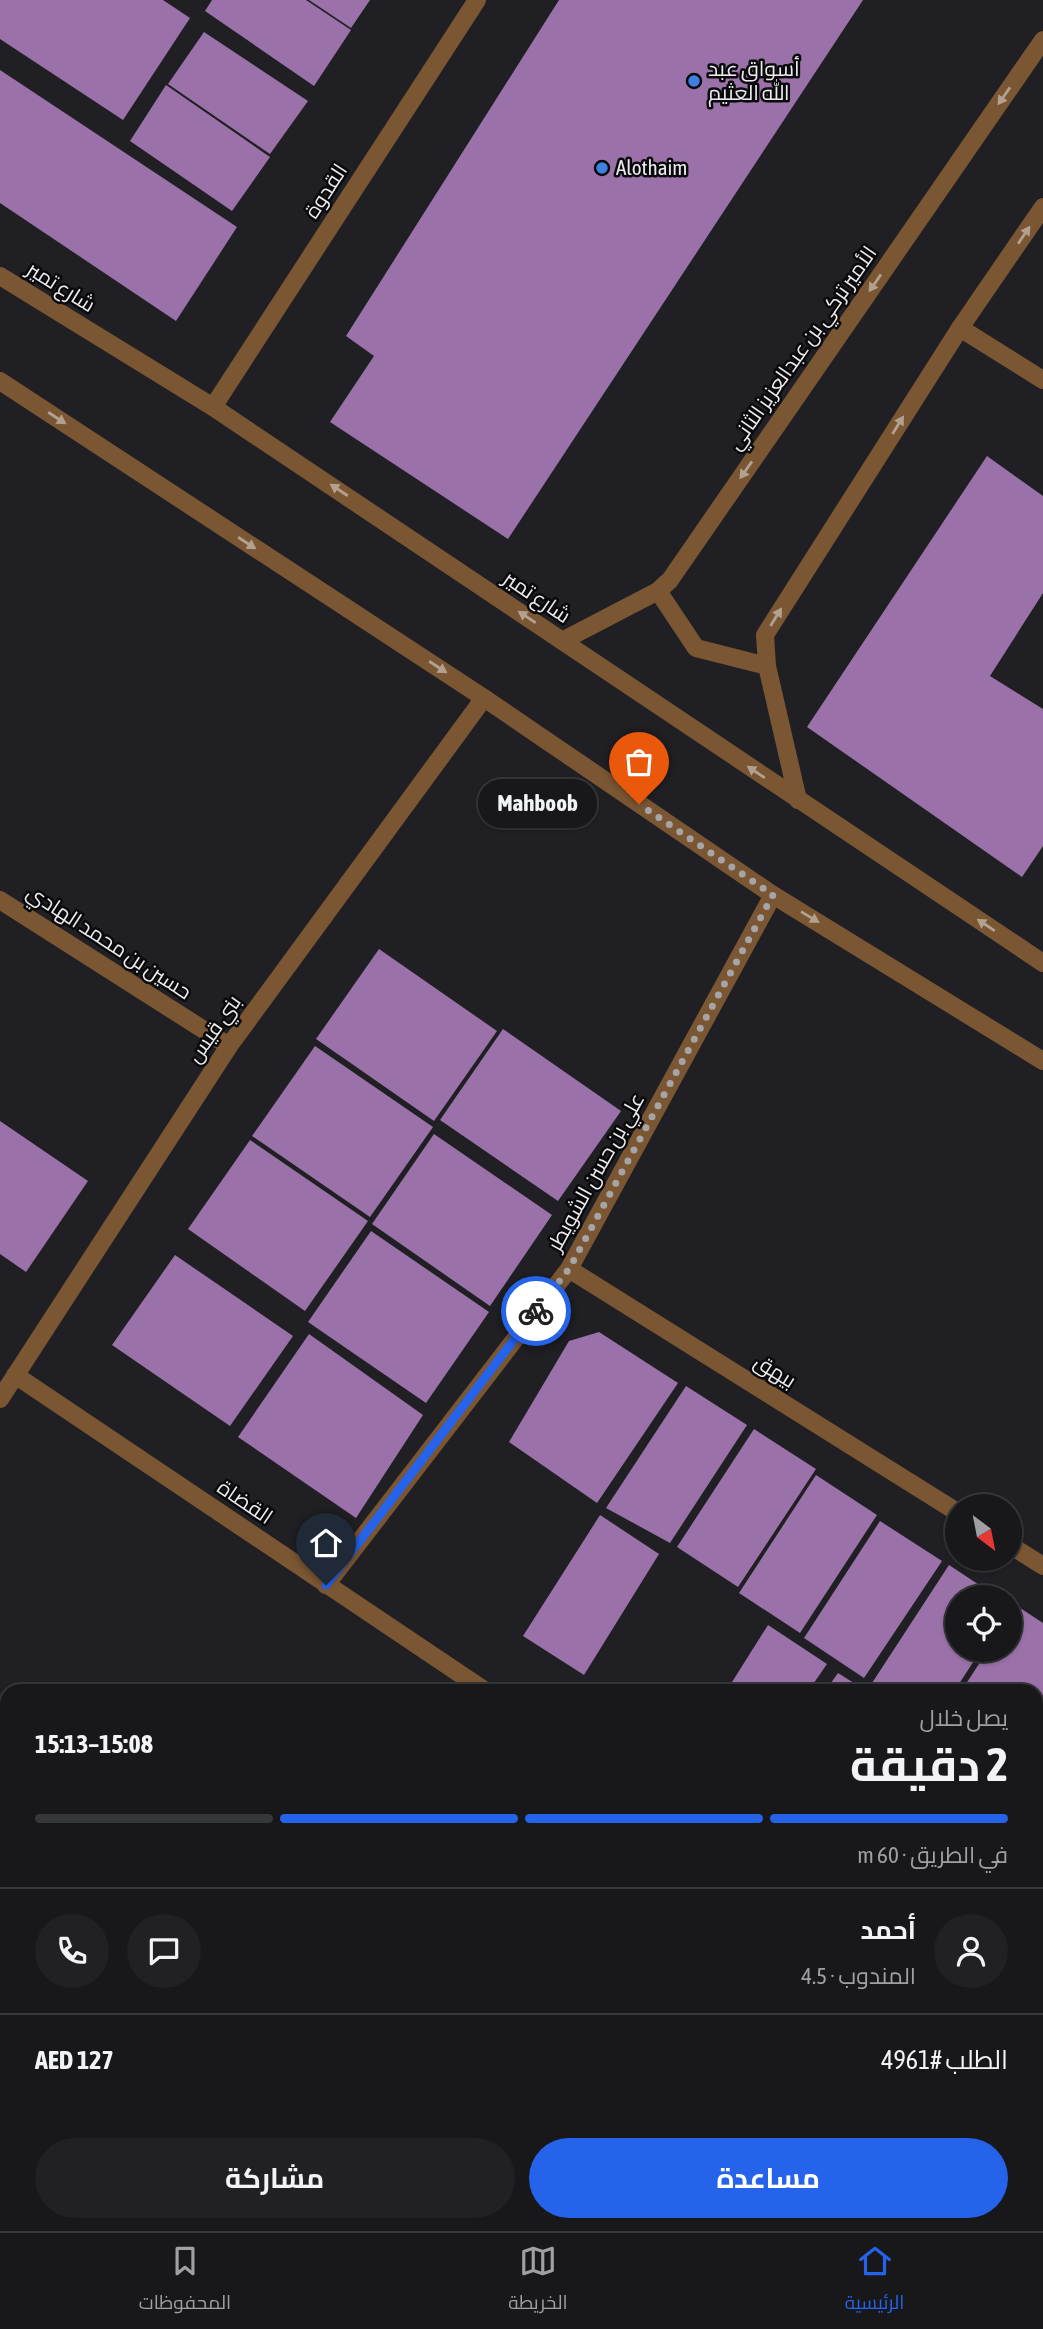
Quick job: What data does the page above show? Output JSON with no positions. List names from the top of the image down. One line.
{"streets":{"street":["القدوة","شارع تمير","الأمير تركي بن عبدالعزيز الثاني","حسين بن محمد الهادي","بني قيس","علي بن حسن الشويطر","بيهق","القضاة"]},"crossings":[["القدوة","شارع تمير"],["شارع تمير","الأمير تركي بن عبدالعزيز الثاني"],["حسين بن محمد الهادي","بني قيس"],["بني قيس","القضاة"],["علي بن حسن الشويطر","بيهق"],["علي بن حسن الشويطر","القضاة"]],"places":["أسواق عبد الله العثيم","Alothaim","Mahboob"],"north":"bottom right","page":{"bubble":"Mahboob","heading":["2 دقيقة","يصل خلال","15:08–15:13"],"panel":["أحمد","المندوب · 4.5","الطلب #4961","AED 127"],"bar":"في الطريق · 60 m","buttons":["مساعدة","مشاركة"],"tabs":["الرئيسية","الخريطة","المحفوظات"]}}
